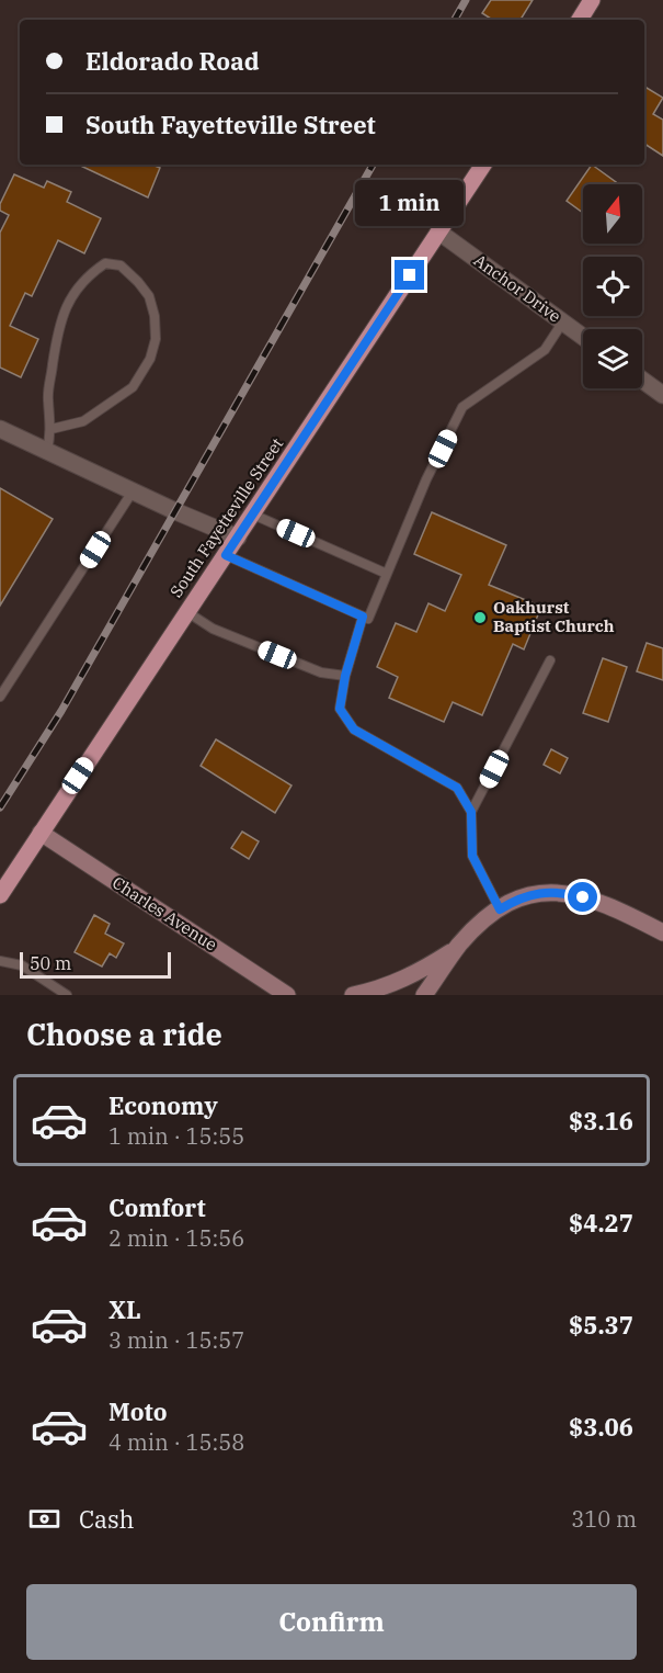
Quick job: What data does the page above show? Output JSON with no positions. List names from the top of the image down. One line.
{"streets":{"main road":["South Fayetteville Street"],"street":["Anchor Drive","Charles Avenue"]},"crossings":[["Anchor Drive","South Fayetteville Street"],["South Fayetteville Street","Charles Avenue"]],"places":["Oakhurst Baptist Church"],"scale_bar":"50 m","north":"top","page":{"banner":["Eldorado Road","South Fayetteville Street"],"bubble":"1 min","scale":"50 m","heading":"Choose a ride","list":[{"name":"Economy","note":"1 min · 15:55","value":"$3.16"},{"name":"Comfort","note":"2 min · 15:56","value":"$4.27"},{"name":"XL","note":"3 min · 15:57","value":"$5.37"},{"name":"Moto","note":"4 min · 15:58","value":"$3.06"}],"pay":["Cash","310 m"],"buttons":"Confirm"}}
